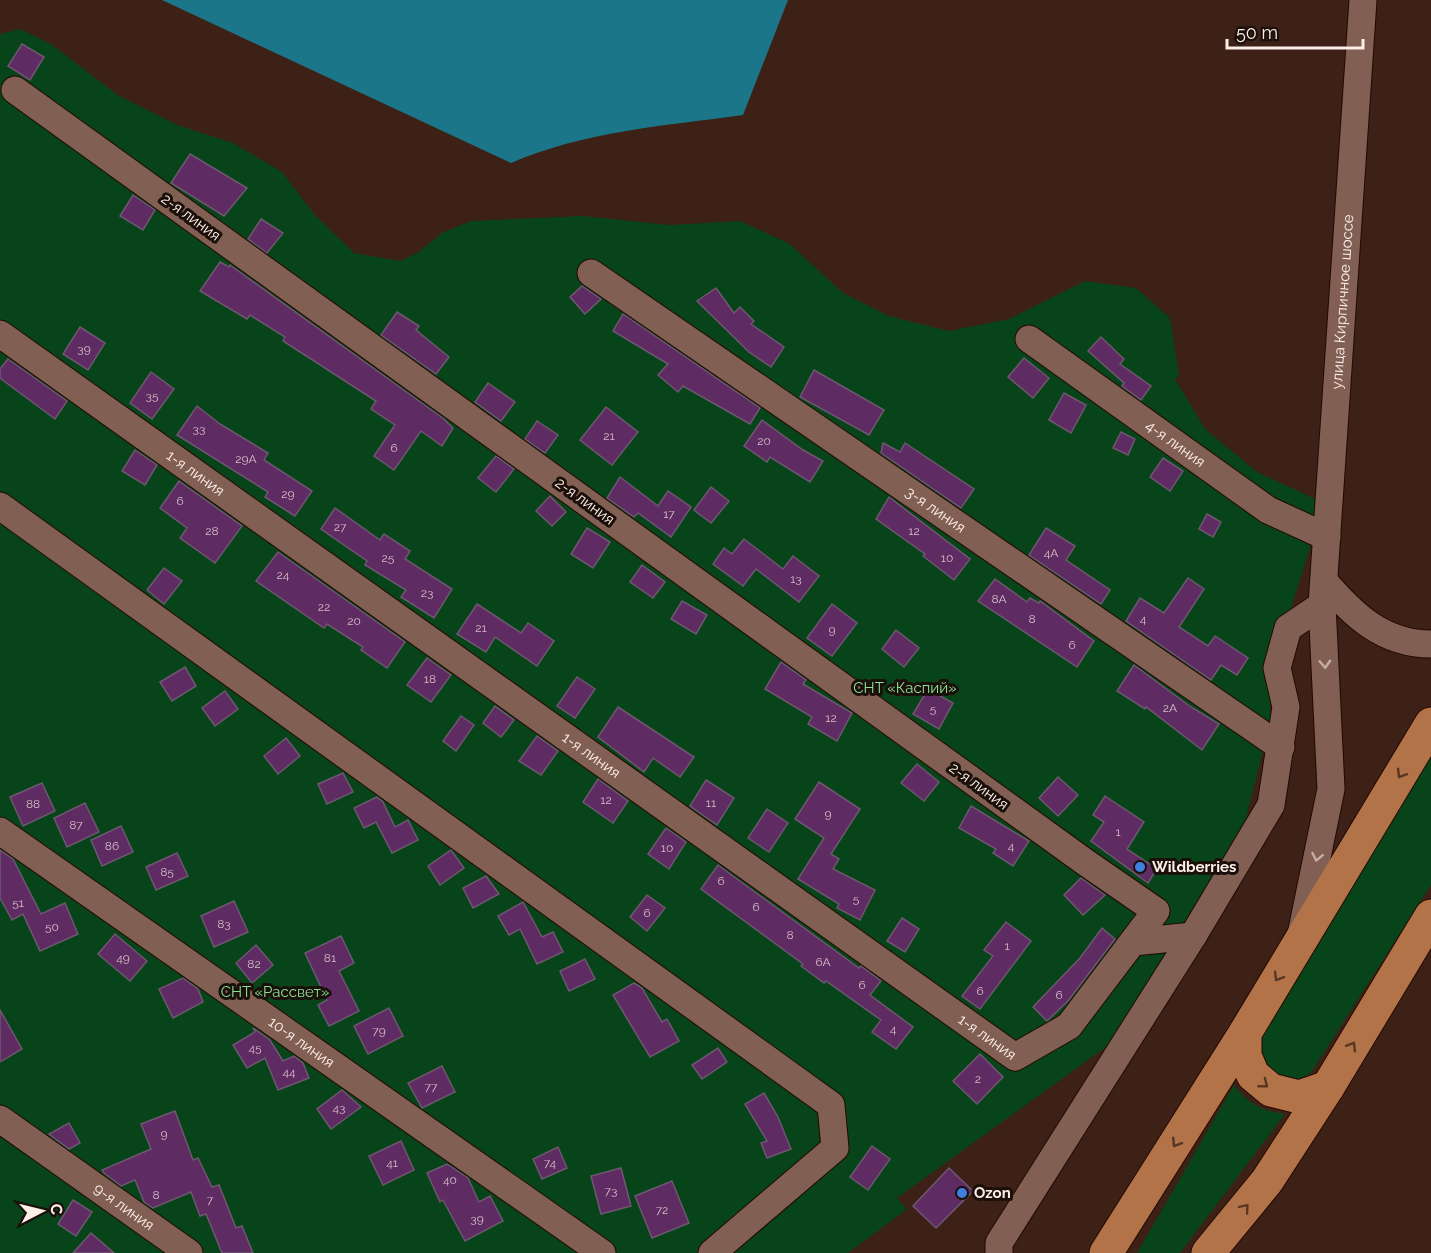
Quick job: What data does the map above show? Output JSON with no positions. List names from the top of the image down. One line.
{"streets":{"street":["2-я линия","улица Кирпичное шоссе","4-я линия","1-я линия","3-я линия","10-я линия","9-я линия"]},"crossings":[["2-я линия","1-я линия"],["улица Кирпичное шоссе","4-я линия"]],"parks":["СНТ «Каспий»","СНТ «Рассвет»"],"places":["Wildberries","Ozon"],"house_numbers":["39","35","33","21","20","6","29А","29","6","17","27","28","12","4А","25","10","24","13","23","8А","22","8","4","20","21","9","6","18","2А","5","12","12","11","88","9","87","1","86","4","10","85","6","5","51","6","6","83","50","8","1","49","81","6А","82","6","6","6","4","79","45","44","2","77","43","9","41","74","40","73","8","7","72","39"],"scale_bar":"50 m","north":"right"}
